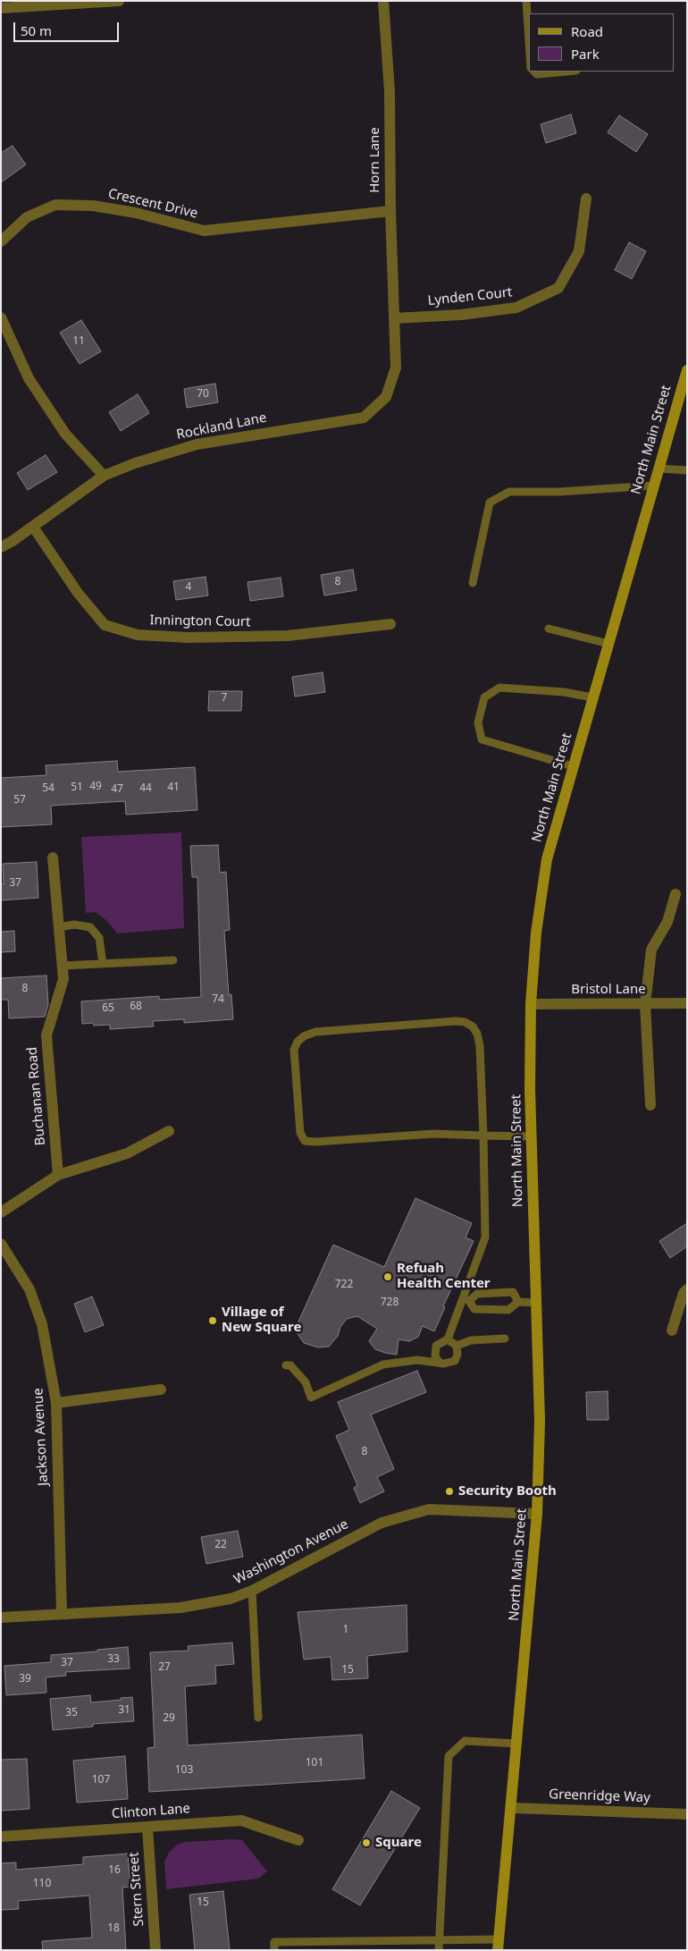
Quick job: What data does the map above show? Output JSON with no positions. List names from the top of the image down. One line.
{"streets":{"main road":["North Main Street"],"street":["Horn Lane","Crescent Drive","Lynden Court","Rockland Lane","Innington Court","Bristol Lane","Buchanan Road","Jackson Avenue","Washington Avenue","Greenridge Way","Clinton Lane","Stern Street"]},"crossings":[["Horn Lane","Crescent Drive"],["Horn Lane","Lynden Court"],["Horn Lane","Rockland Lane"],["Lynden Court","Rockland Lane"],["Rockland Lane","Innington Court"],["North Main Street","Bristol Lane"],["North Main Street","Washington Avenue"],["North Main Street","Greenridge Way"],["Jackson Avenue","Washington Avenue"],["Clinton Lane","Stern Street"]],"places":["Refuah Health Center","Village of New Square","Security Booth","Square"],"house_numbers":["11","70","8","4","7","49","51","41","54","44","47","57","37","8","74","68","65","722","728","8","22","1","33","37","27","15","39","31","35","29","101","103","107","16","110","15","18"],"legend":["Road","Park"],"scale_bar":"50 m"}
